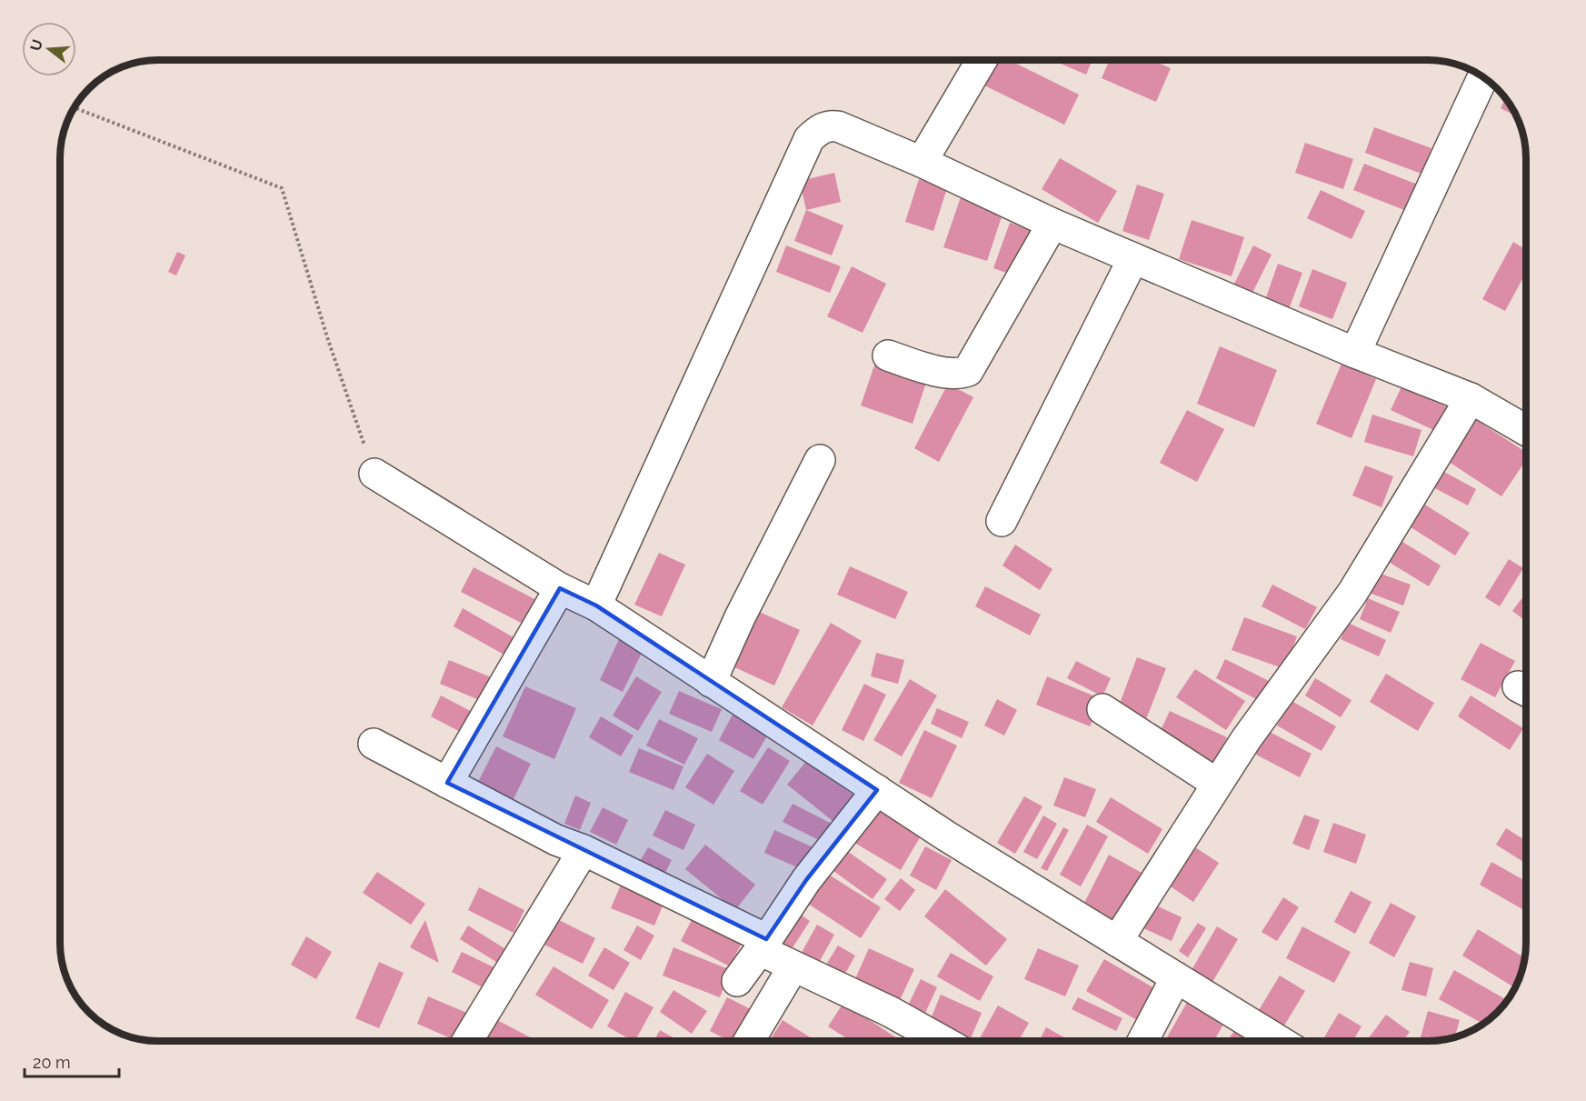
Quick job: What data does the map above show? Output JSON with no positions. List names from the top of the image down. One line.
{"scale_bar":"20 m","north":"left"}
